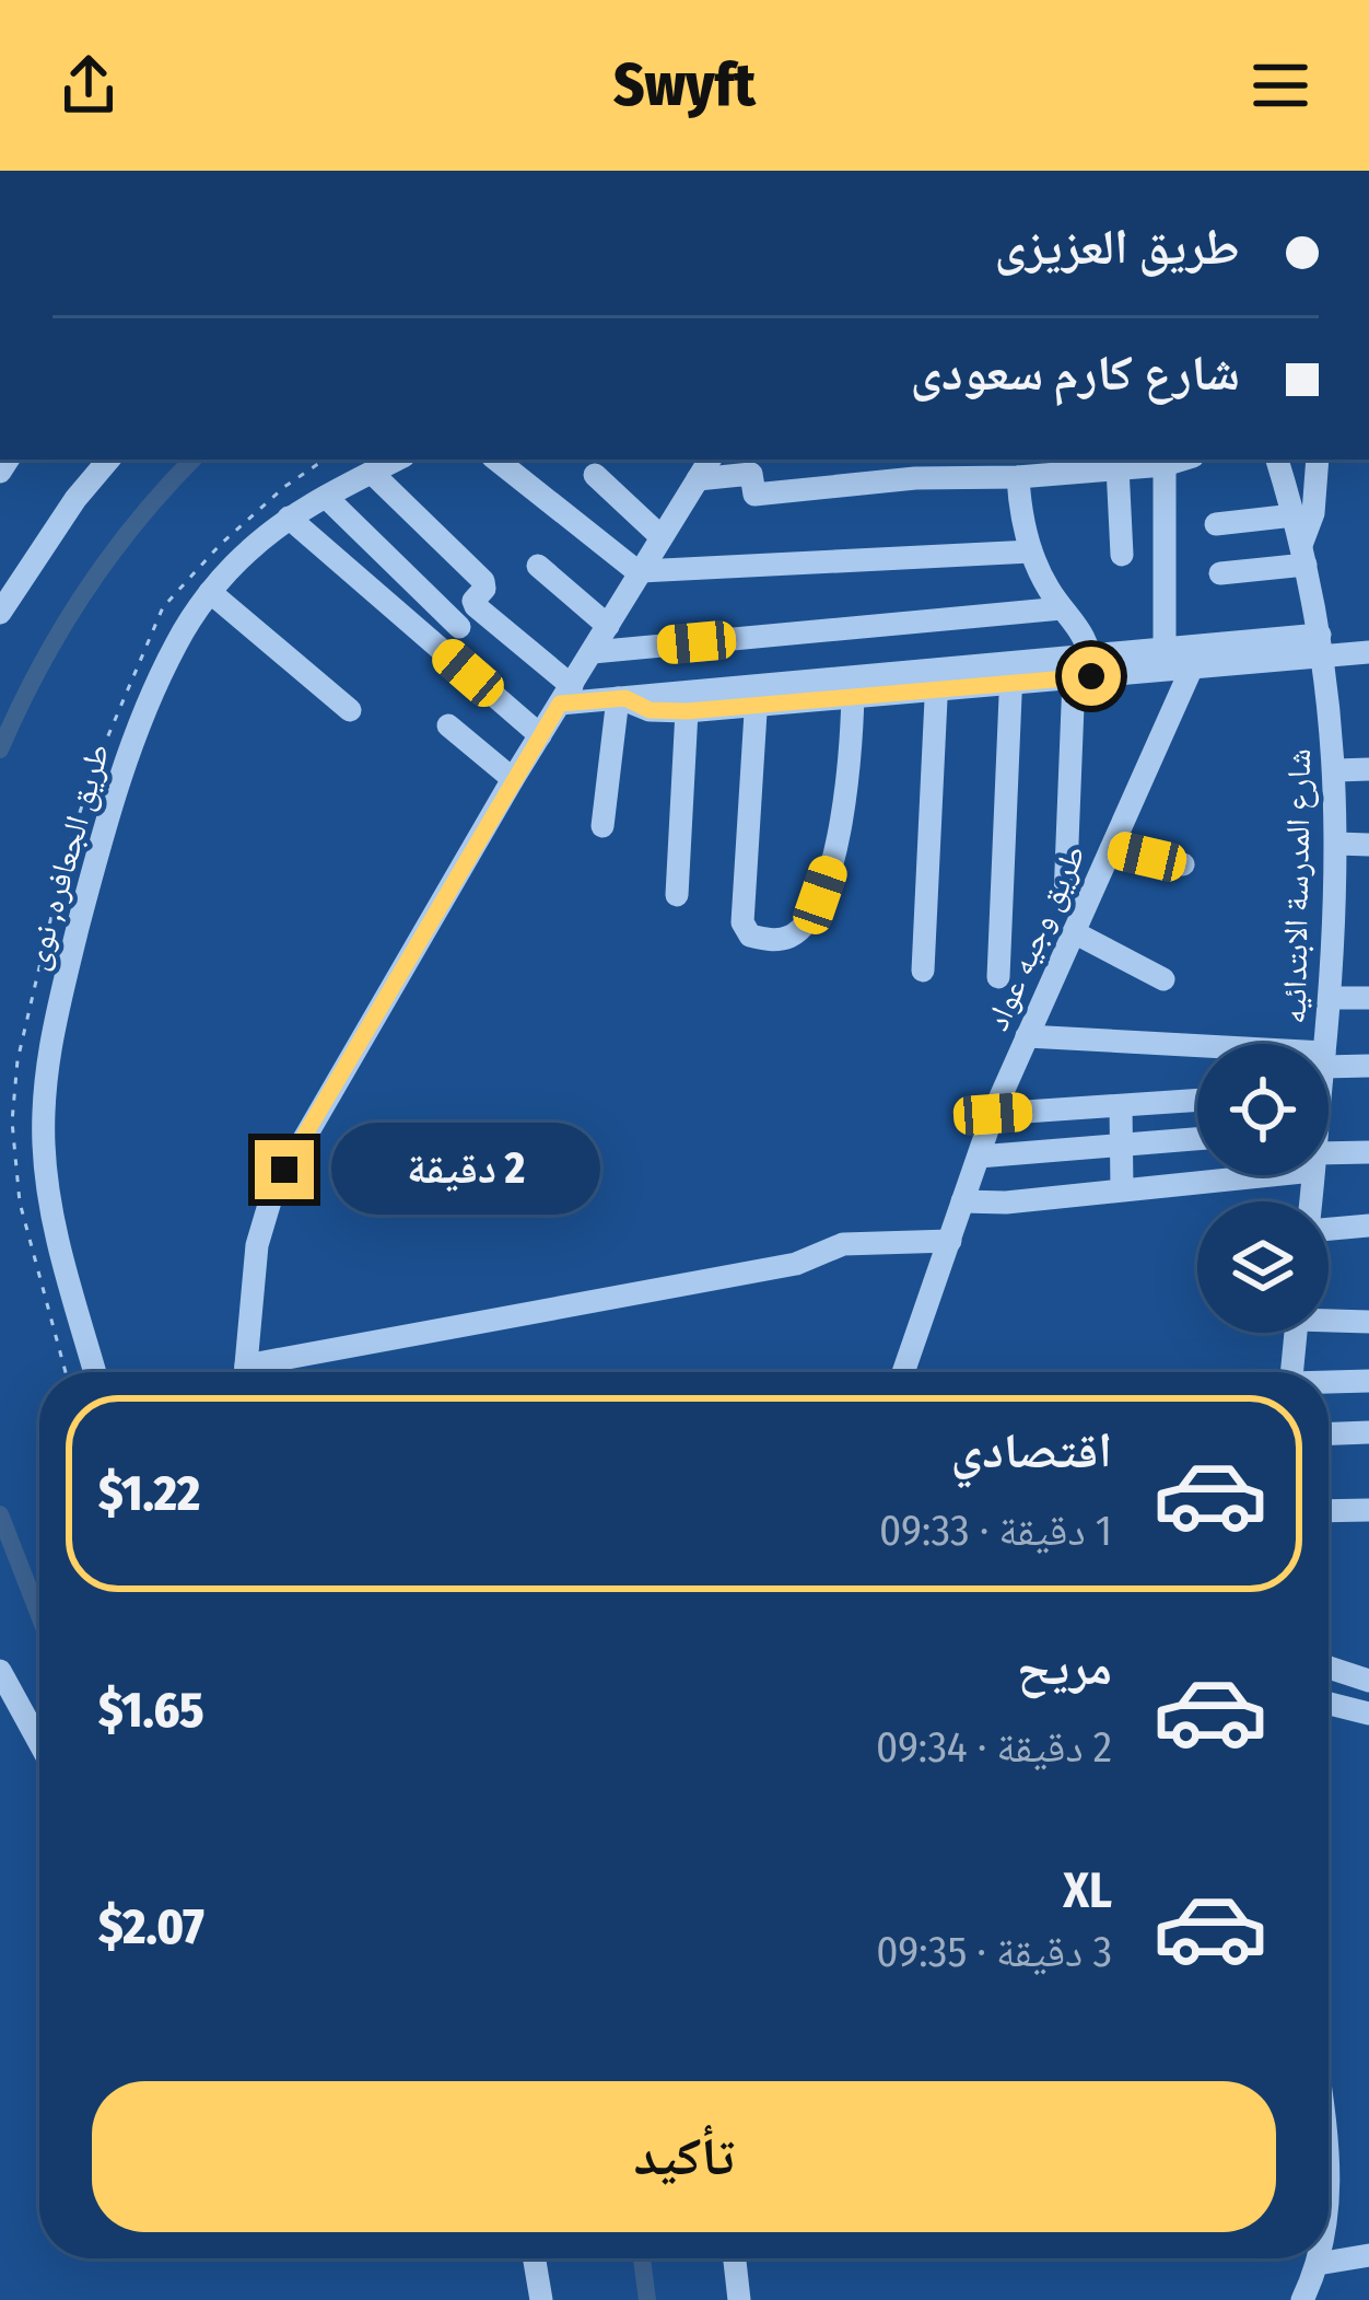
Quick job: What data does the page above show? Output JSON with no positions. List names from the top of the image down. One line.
{"streets":{"street":["طريق الجعافره, نوى","شارع المدرسة الابتدائيه","طريق وجيه عواد"]},"page":{"header":"Swyft","banner":["طريق العزيزى","شارع كارم سعودى"],"bubble":"2 دقيقة","list":[{"name":"اقتصادي","note":"1 دقيقة · 09:33","value":"$1.22"},{"name":"مريح","note":"2 دقيقة · 09:34","value":"$1.65"},{"name":"XL","note":"3 دقيقة · 09:35","value":"$2.07"}],"buttons":"تأكيد"}}
